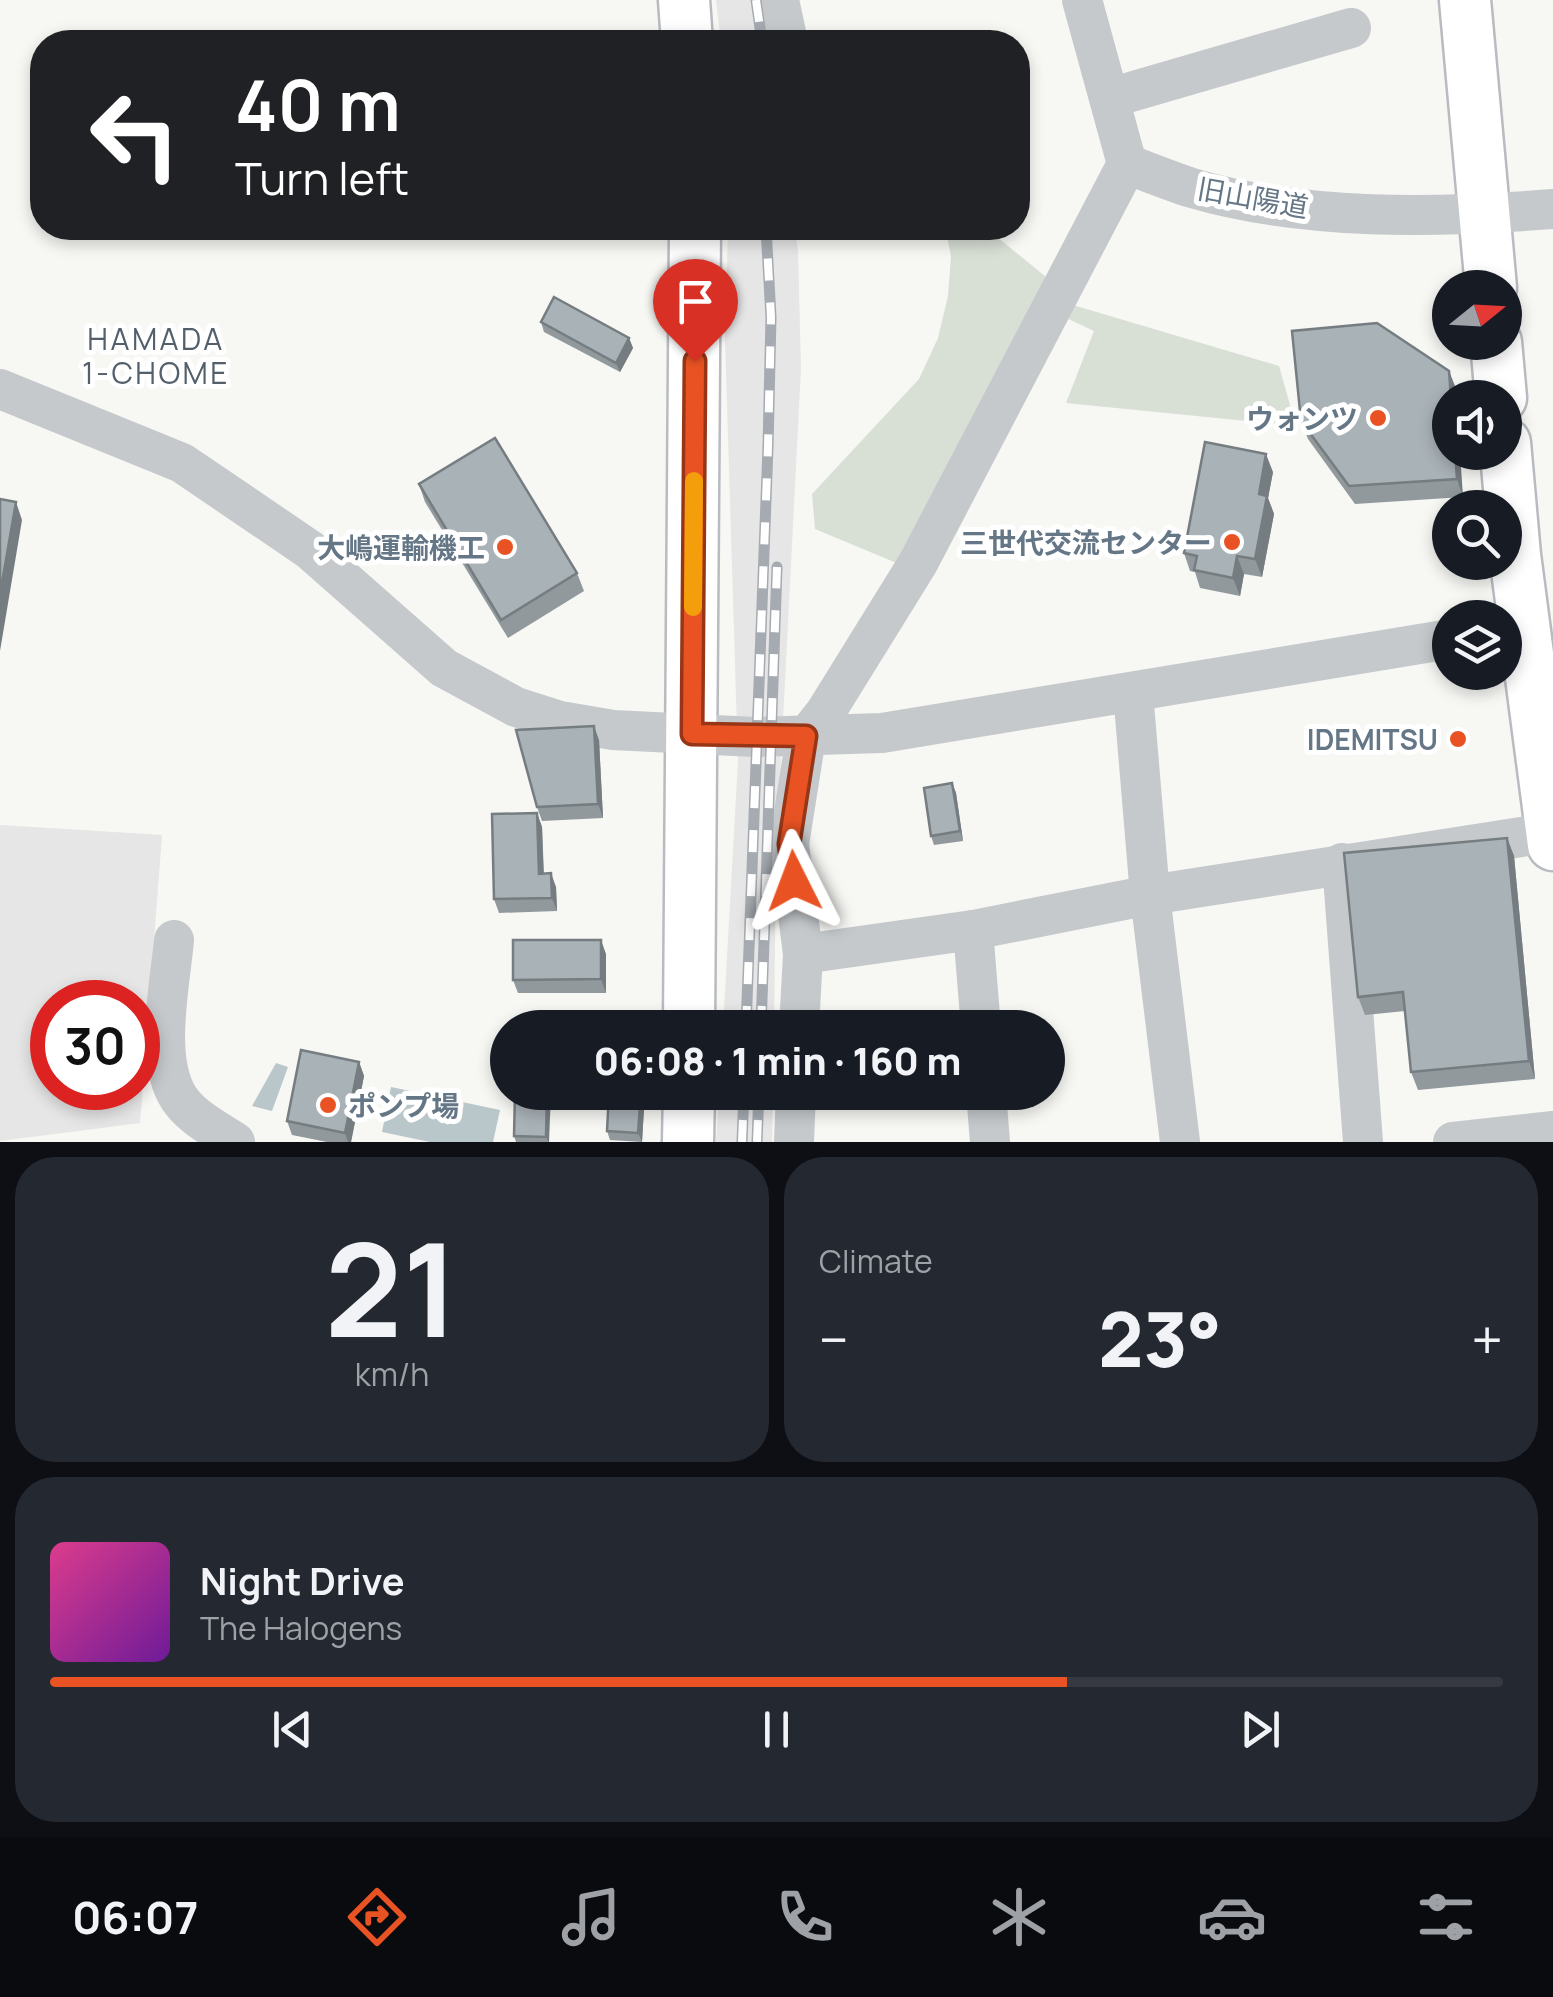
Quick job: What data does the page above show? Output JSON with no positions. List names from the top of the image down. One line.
{"streets":{"street":["旧山陽道"]},"districts":["HAMADA 1-CHOME"],"places":["ウォンツ","三世代交流センター","大嶋運輸機工","IDEMITSU","ポンプ場"],"north":"right","page":{"turn":["40 m","Turn left"],"limit":"30","trip":"06:08 · 1 min · 160 m","tile":[["21","km/h"],"Climate"],"heat":["−","23°","+"],"song":["Night Drive","The Halogens"],"tabs":"06:07"}}
